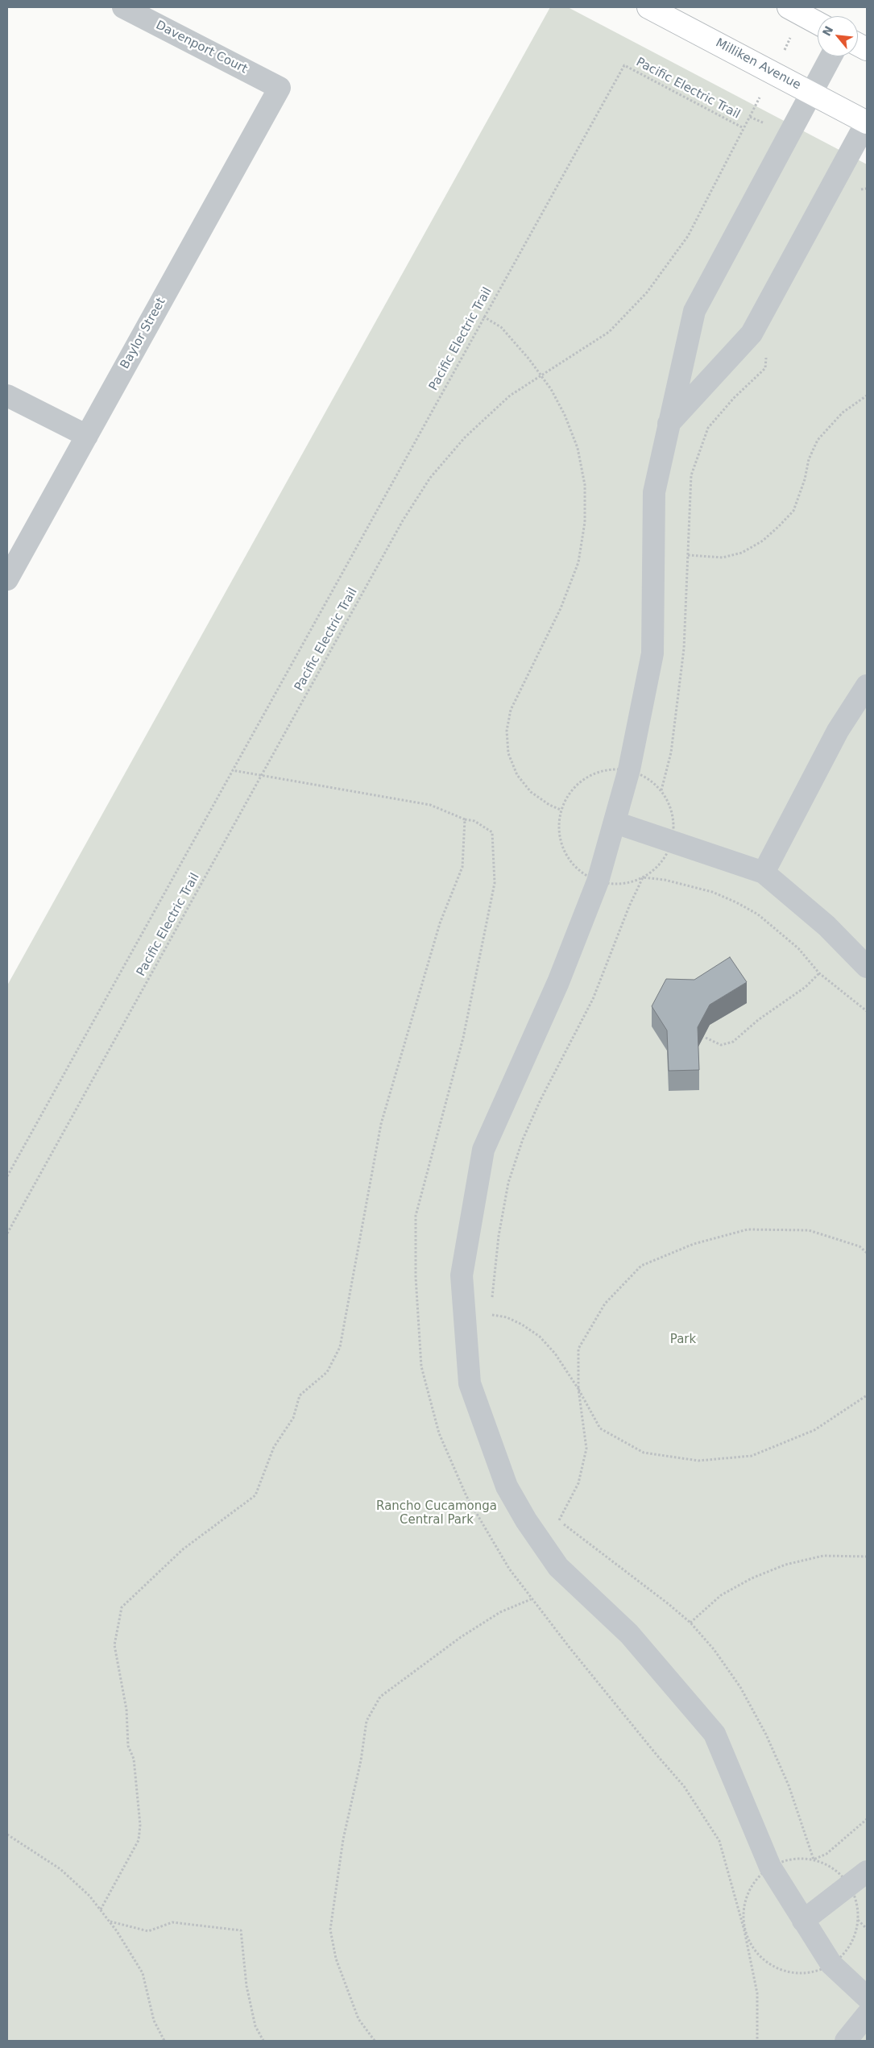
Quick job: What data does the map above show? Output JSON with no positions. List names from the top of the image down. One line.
{"streets":{"main road":["Milliken Avenue"],"street":["Davenport Court","Baylor Street"],"path":["Pacific Electric Trail"]},"crossings":[["Davenport Court","Baylor Street"]],"parks":["Park","Rancho Cucamonga Central Park"],"north":"top left"}
